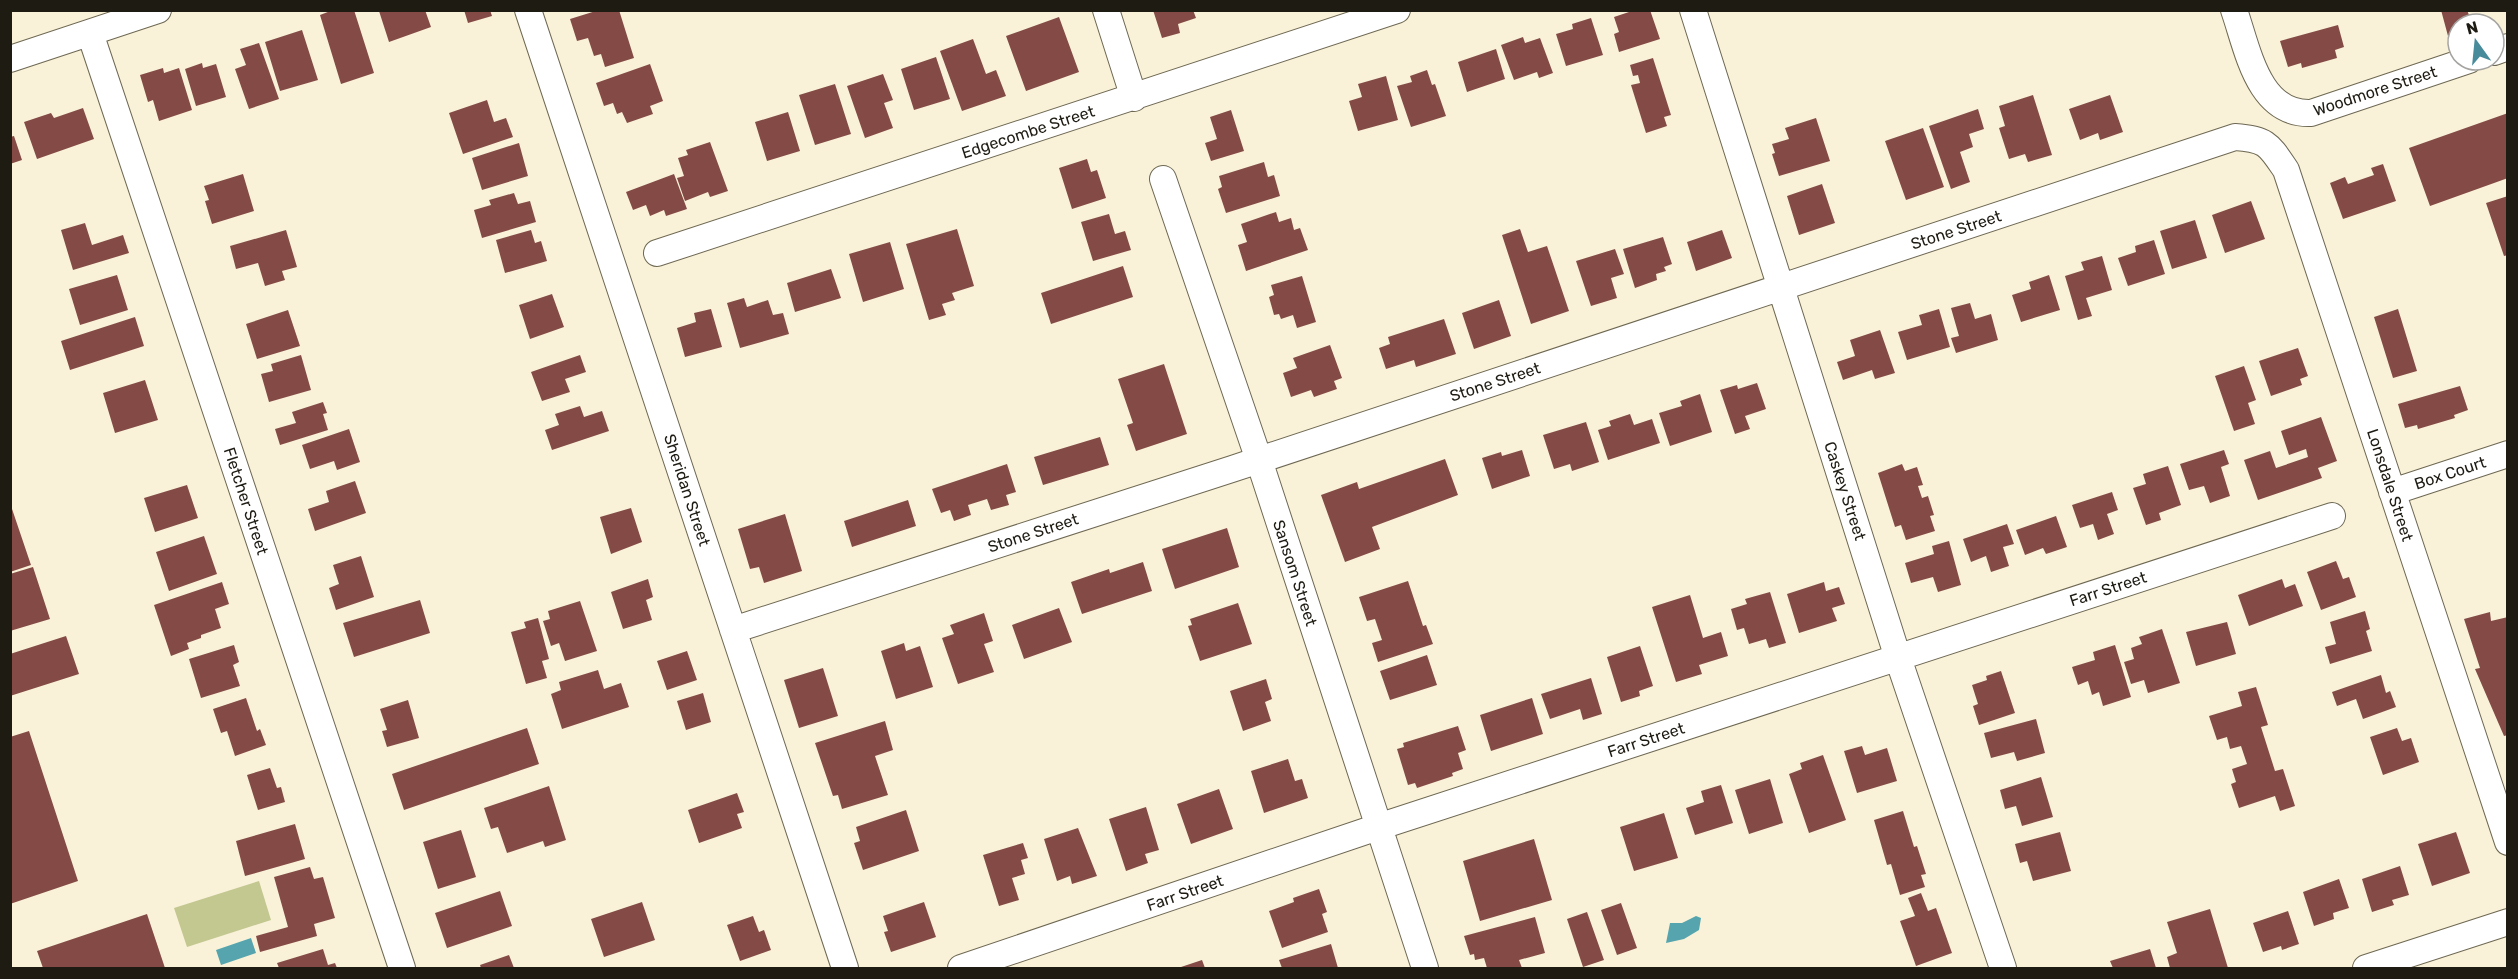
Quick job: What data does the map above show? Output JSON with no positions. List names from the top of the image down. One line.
{"streets":{"street":["Woodmore Street","Edgecombe Street","Stone Street","Box Court","Lonsdale Street","Sheridan Street","Caskey Street","Fletcher Street","Sansom Street","Farr Street"]},"crossings":[["Stone Street","Lonsdale Street"],["Stone Street","Sheridan Street"],["Stone Street","Caskey Street"],["Stone Street","Sansom Street"],["Box Court","Lonsdale Street"],["Caskey Street","Farr Street"],["Sansom Street","Farr Street"]],"north":"top"}
